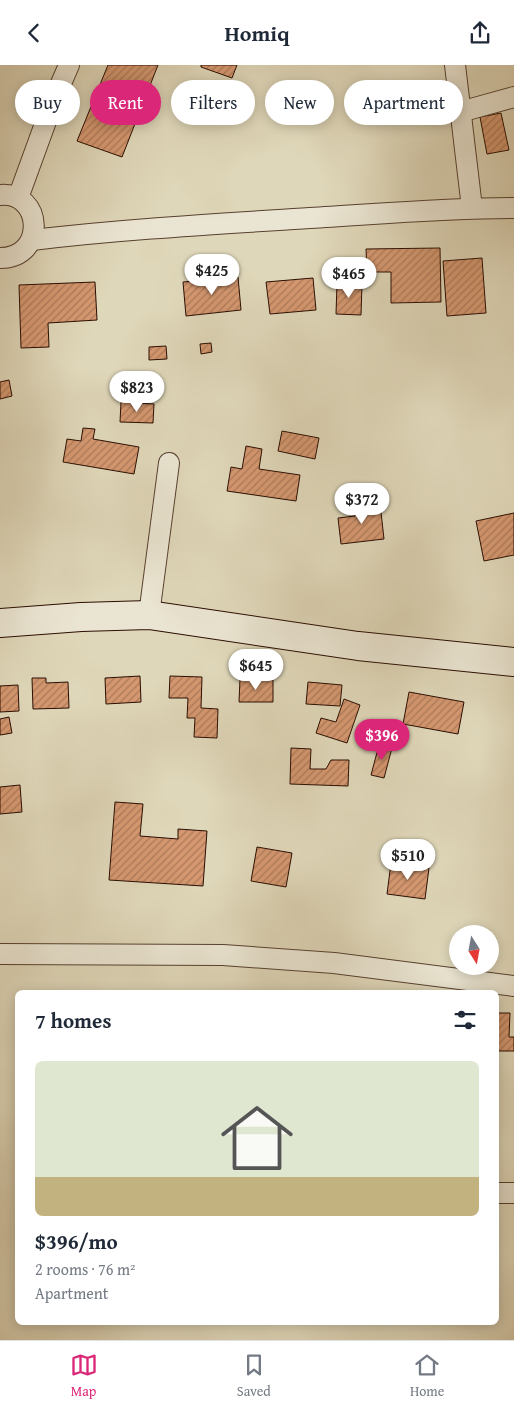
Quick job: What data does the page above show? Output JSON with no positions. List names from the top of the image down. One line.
{"north":"bottom","page":{"header":"Homiq","chip":["Buy","Rent","Filters","New","Apartment"],"price":["$425","$465","$823","$372","$645","$396","$510"],"heading":"7 homes","list":[{"name":"$396/mo","note":"2 rooms · 76 m² · Apartment"}],"tabs":["Map","Saved","Home"]}}
